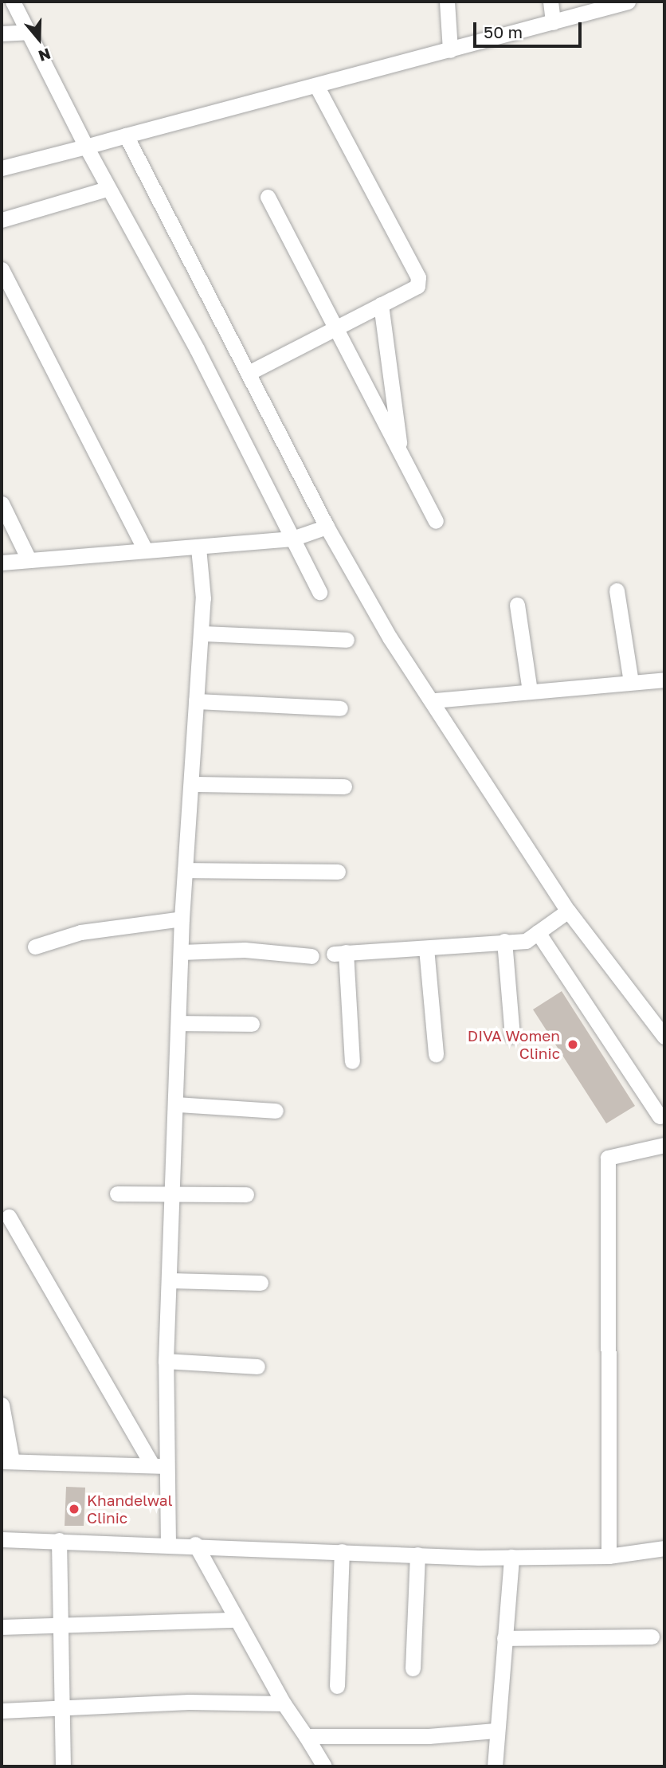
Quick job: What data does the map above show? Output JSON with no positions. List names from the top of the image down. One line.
{"places":["DIVA Women Clinic","Khandelwal Clinic"],"scale_bar":"50 m","north":"bottom"}
